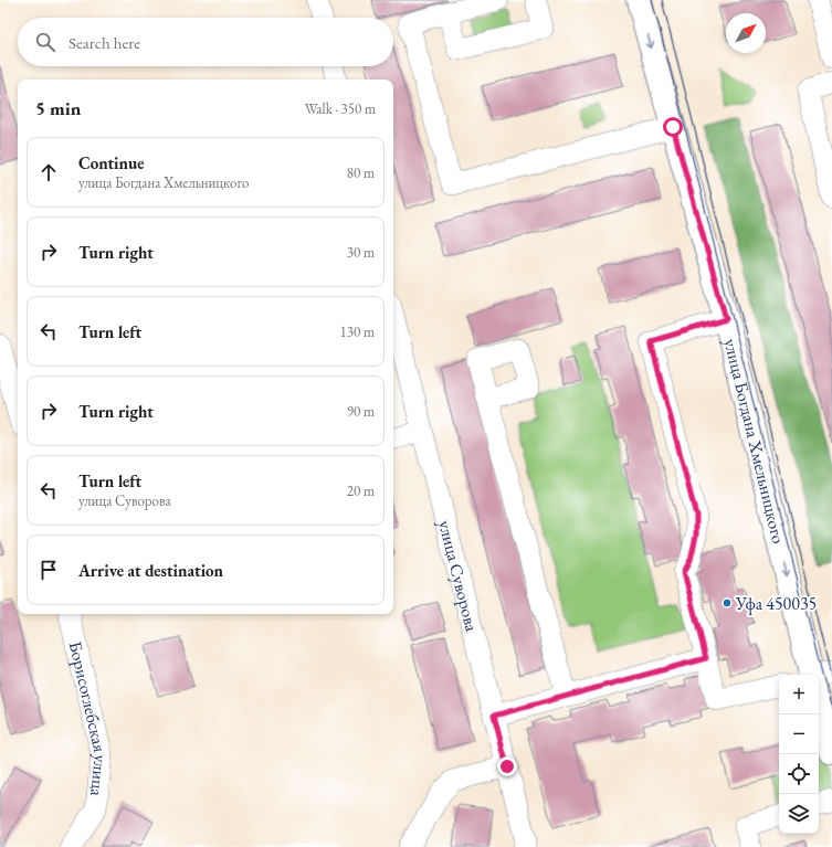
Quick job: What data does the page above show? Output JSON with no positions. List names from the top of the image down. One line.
{"streets":{"main road":["улица Богдана Хмельницкого"],"street":["улица Суворова","Борисоглебская улица"]},"one_way":["улица Богдана Хмельницкого"],"places":["Уфа 450035"],"north":"top right","page":{"search":"Search here","heading":["5 min","Walk · 350 m"],"list":[["Continue","улица Богдана Хмельницкого","80 m"],["Turn right","30 m"],["Turn left","130 m"],["Turn right","90 m"],["Turn left","улица Суворова","20 m"],"Arrive at destination"],"map_buttons":["+","−"]}}
